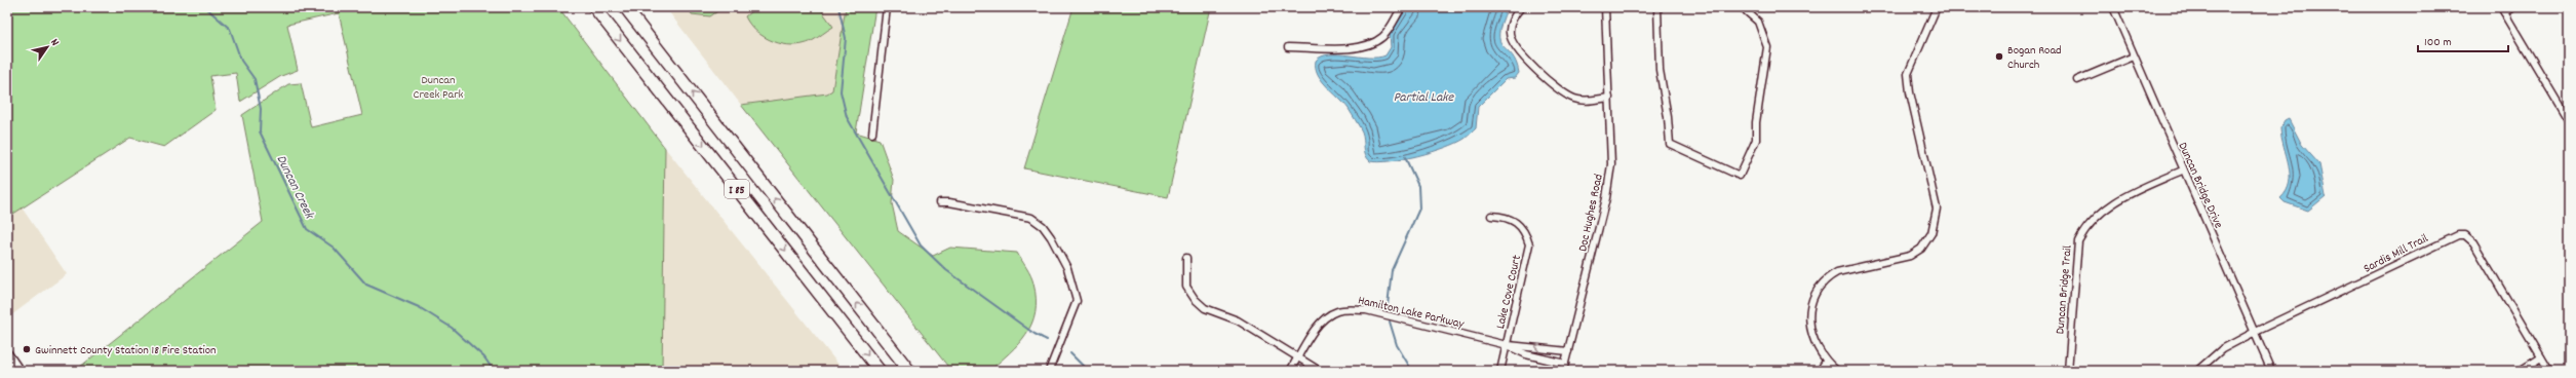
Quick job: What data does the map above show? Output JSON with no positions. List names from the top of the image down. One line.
{"streets":{"highway":["I 85"],"street":["Duncan Bridge Drive","Doc Hughes Road","Sardis Mill Trail","Duncan Bridge Trail","Lake Cove Court","Hamilton Lake Parkway"]},"crossings":[["Duncan Bridge Drive","Sardis Mill Trail"],["Duncan Bridge Drive","Duncan Bridge Trail"],["Doc Hughes Road","Hamilton Lake Parkway"],["Lake Cove Court","Hamilton Lake Parkway"]],"water":["Partial Lake","Duncan Creek"],"parks":["Duncan Creek Park"],"places":["Bogan Road Church","Gwinnett County Station 18 Fire Station"],"scale_bar":"100 m","north":"top right"}
